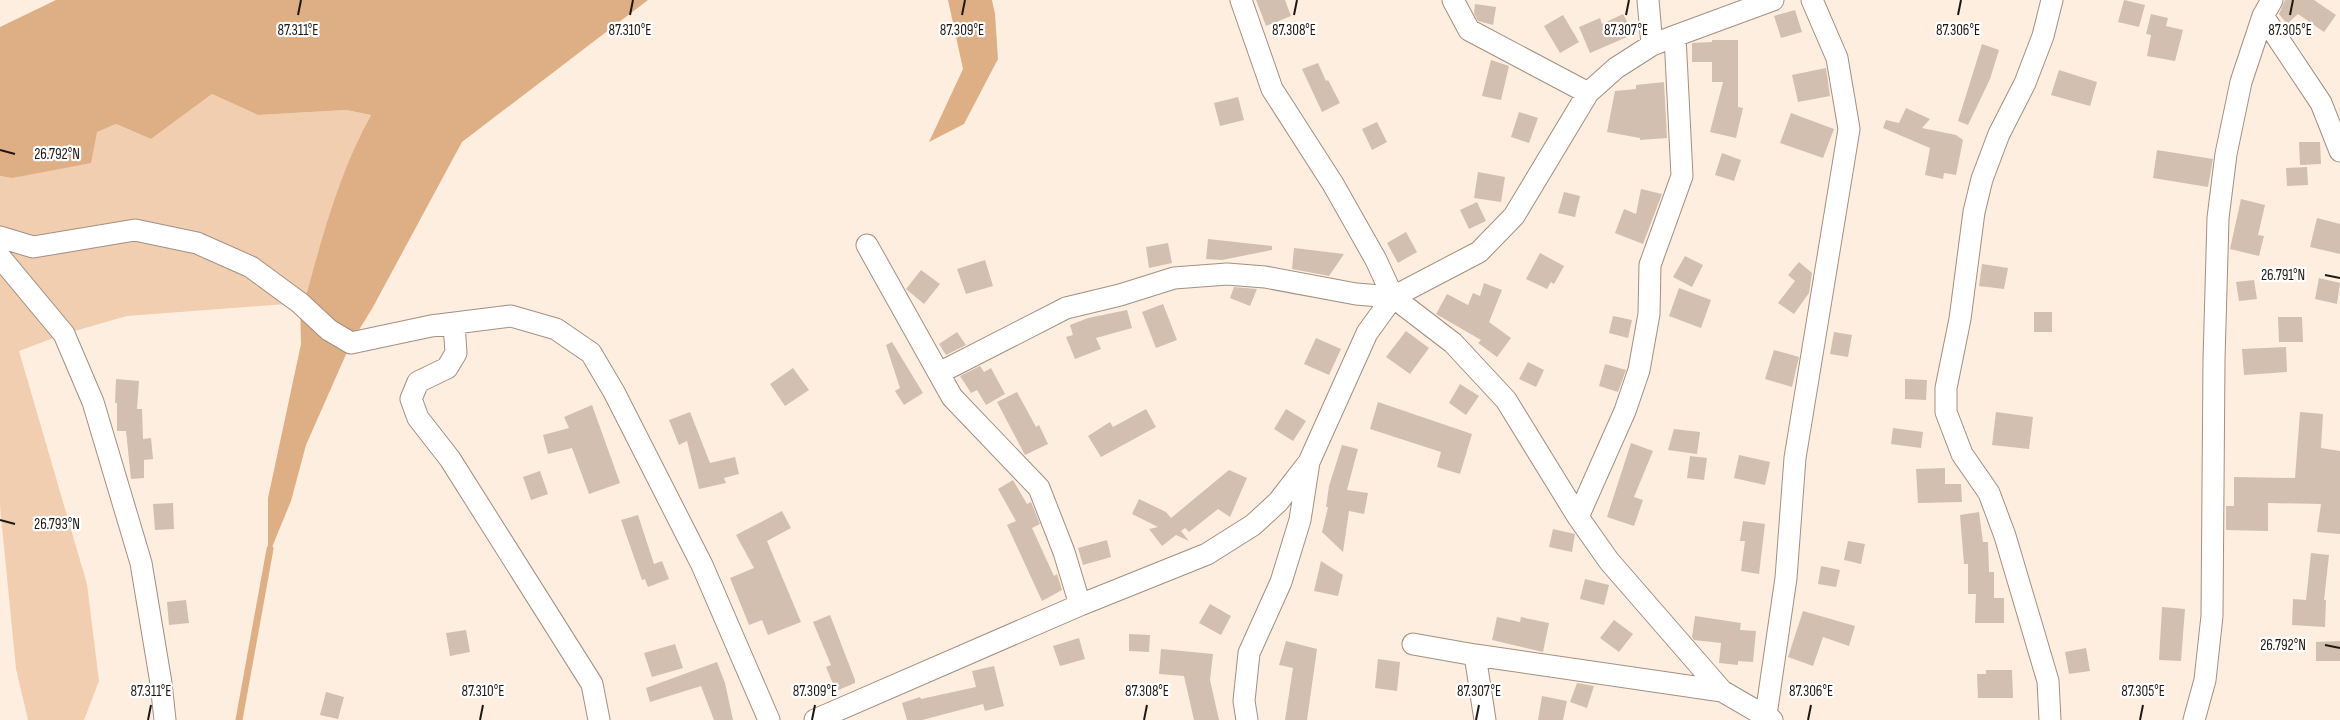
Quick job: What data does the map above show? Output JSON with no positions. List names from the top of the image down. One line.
{"coordinates":["87.311°E","87.310°E","87.309°E","87.308°E","87.307°E","87.306°E","87.305°E","26.792°N","26.791°N","26.793°N"]}
